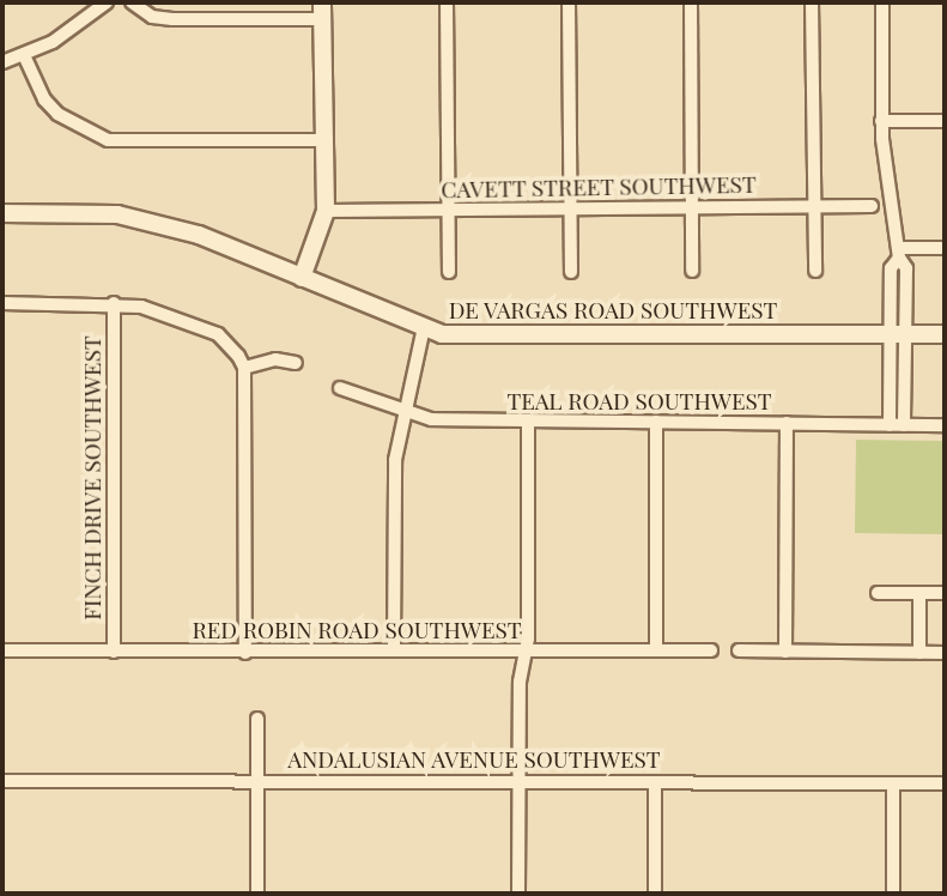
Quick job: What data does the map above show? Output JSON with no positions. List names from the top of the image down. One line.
{"streets":{"street":["CAVETT STREET SOUTHWEST","DE VARGAS ROAD SOUTHWEST","TEAL ROAD SOUTHWEST","FINCH DRIVE SOUTHWEST","RED ROBIN ROAD SOUTHWEST","ANDALUSIAN AVENUE SOUTHWEST"]},"crossings":[["FINCH DRIVE SOUTHWEST","RED ROBIN ROAD SOUTHWEST"]]}
